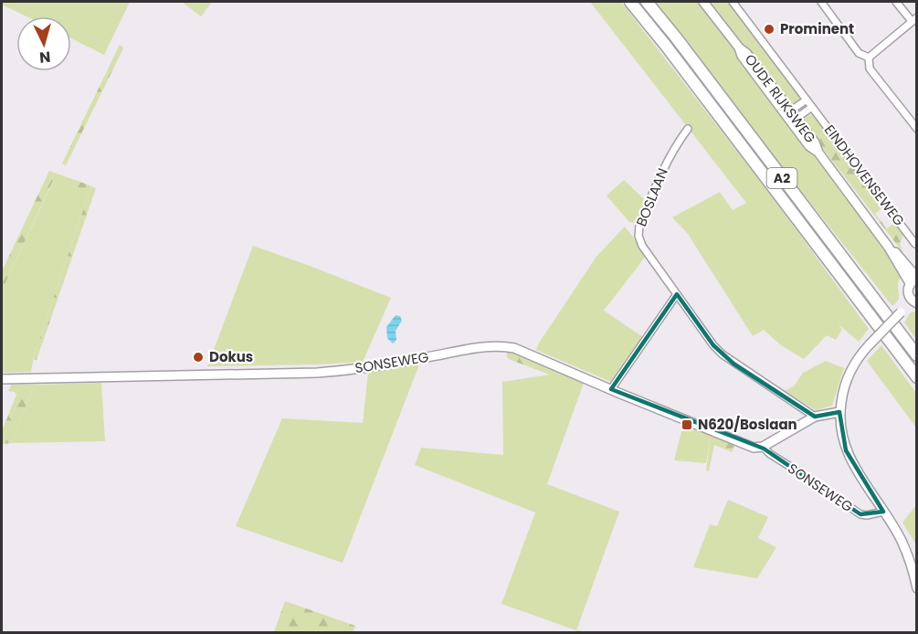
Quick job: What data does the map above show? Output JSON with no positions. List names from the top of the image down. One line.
{"streets":{"highway":["A2"],"main road":["OUDE RIJKSWEG","SONSEWEG"],"street":["EINDHOVENSEWEG","BOSLAAN"]},"places":{"other":["Prominent","Dokus"],"transit":["N620/Boslaan"]},"north":"bottom"}
